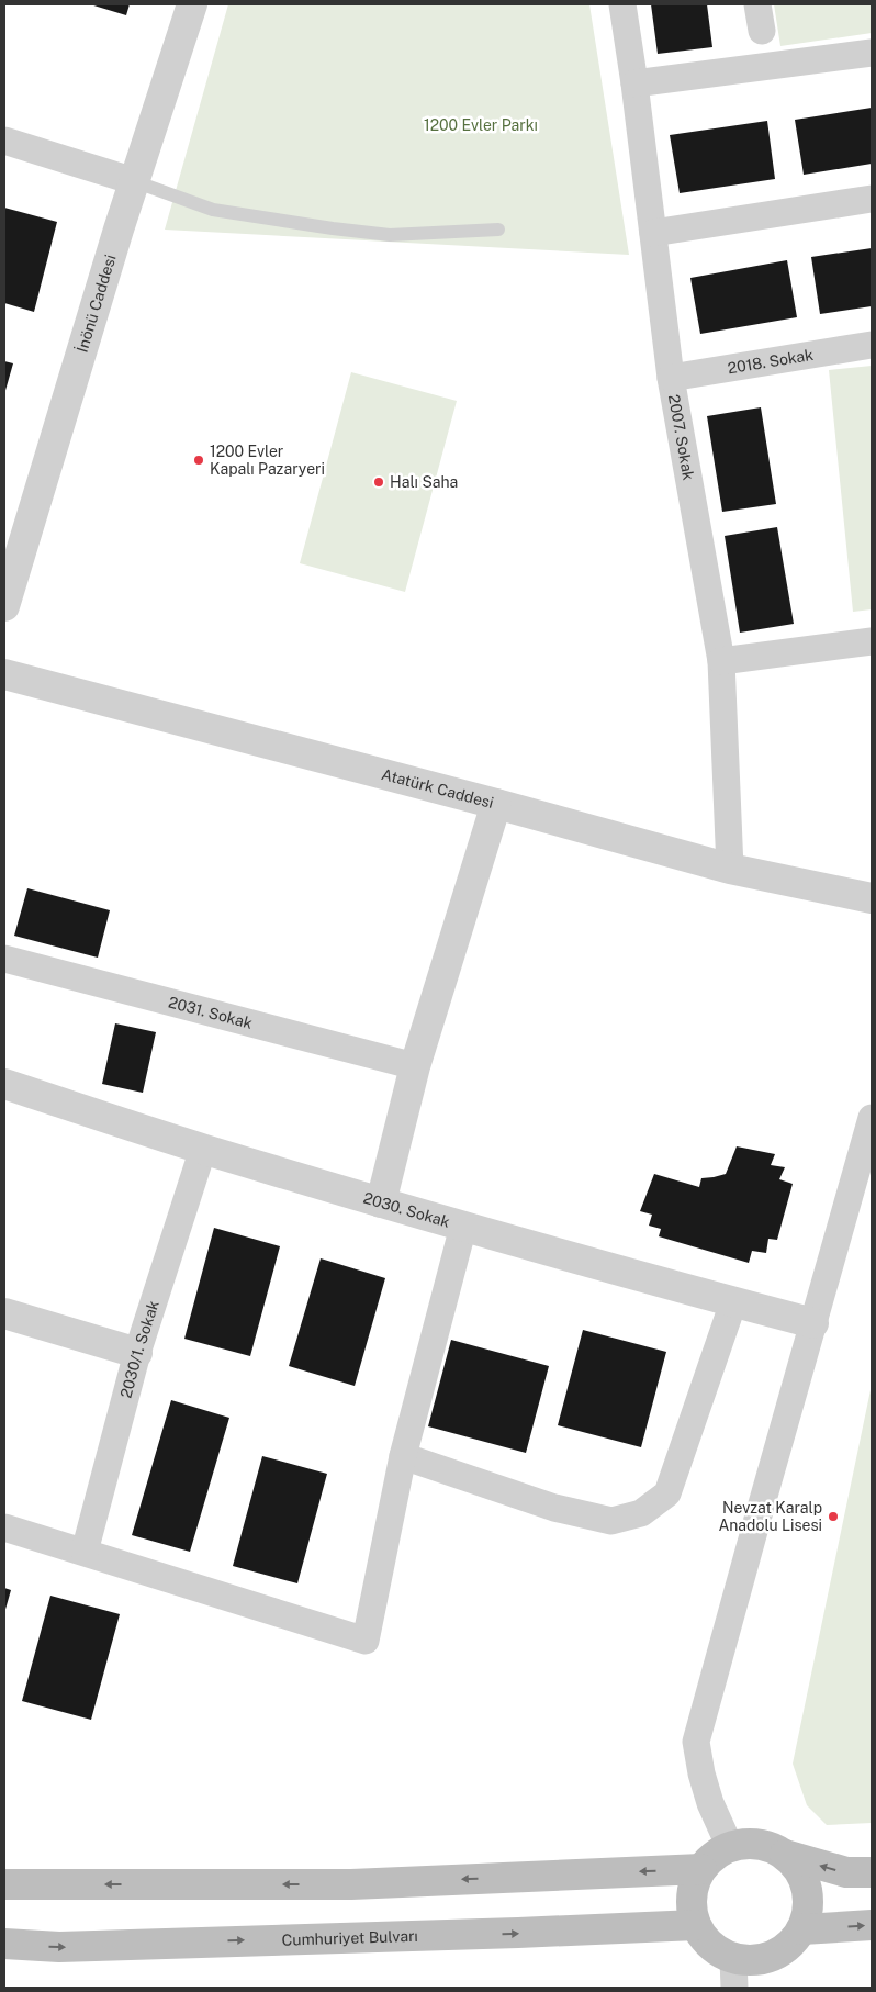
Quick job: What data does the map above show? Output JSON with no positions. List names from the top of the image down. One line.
{"streets":{"main road":["Cumhuriyet Bulvarı"],"street":["İnönü Caddesi","2018. Sokak","2007. Sokak","Atatürk Caddesi","2031. Sokak","2030. Sokak","2030/1. Sokak"]},"crossings":[["2018. Sokak","2007. Sokak"],["2007. Sokak","Atatürk Caddesi"],["2030. Sokak","2030/1. Sokak"]],"parks":["1200 Evler Parkı"],"places":["1200 Evler Kapalı Pazaryeri","Halı Saha","Nevzat Karalp Anadolu Lisesi"]}
